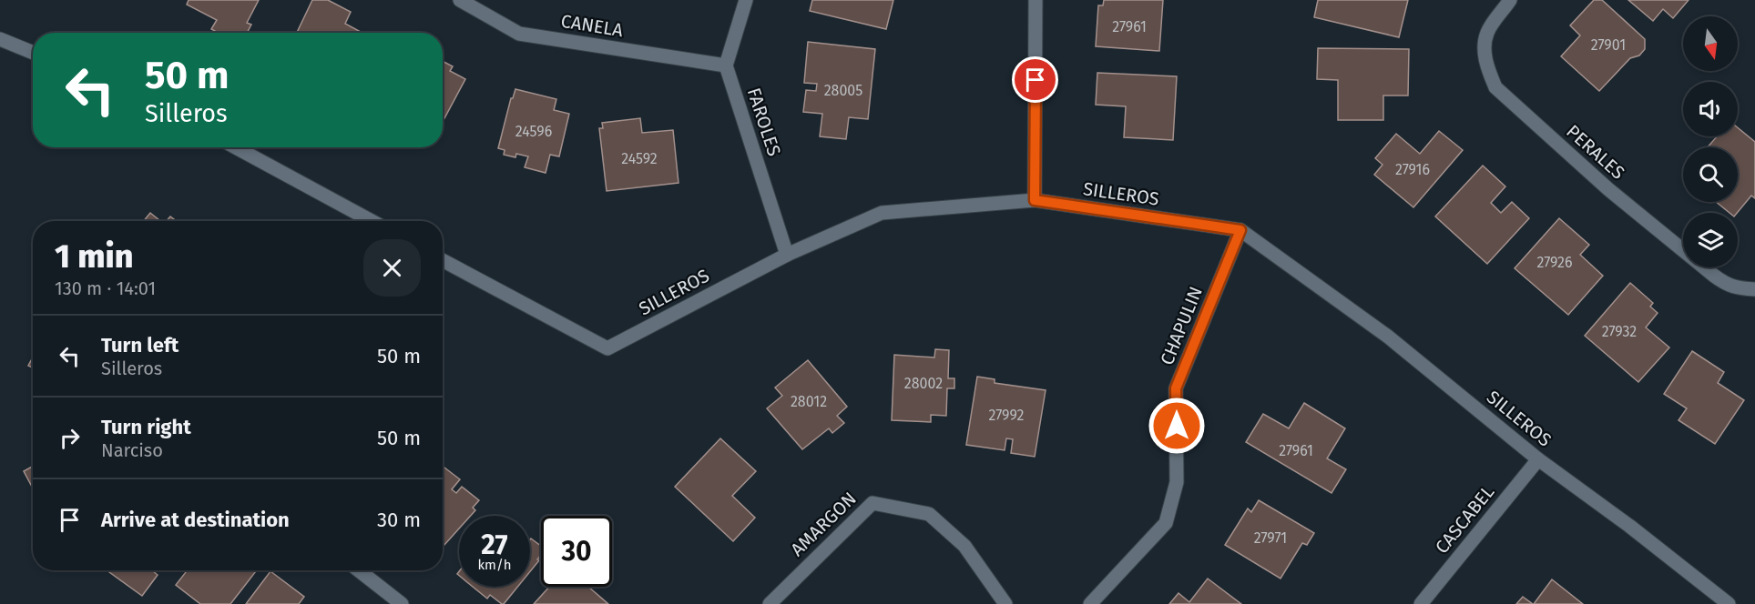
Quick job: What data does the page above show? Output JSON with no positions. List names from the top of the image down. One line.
{"streets":{"street":["CANELA","FAROLES","PERALES","SILLEROS","CHAPULIN","CASCABEL","AMARGON"]},"crossings":[["CANELA","FAROLES"],["FAROLES","SILLEROS"],["SILLEROS","CHAPULIN"],["SILLEROS","CASCABEL"]],"house_numbers":["27961","27901","28005","24596","24592","27916","27926","27932","28002","28012","27992","27961","27971"],"north":"bottom","page":{"turn":["50 m","Silleros"],"heading":["1 min","130 m · 14:01"],"list":[{"name":"Turn left","note":"Silleros","value":"50 m"},{"name":"Turn right","note":"Narciso","value":"50 m"},{"name":"Arrive at destination","value":"30 m"}],"speed":"27 km/h","limit":"30"}}
